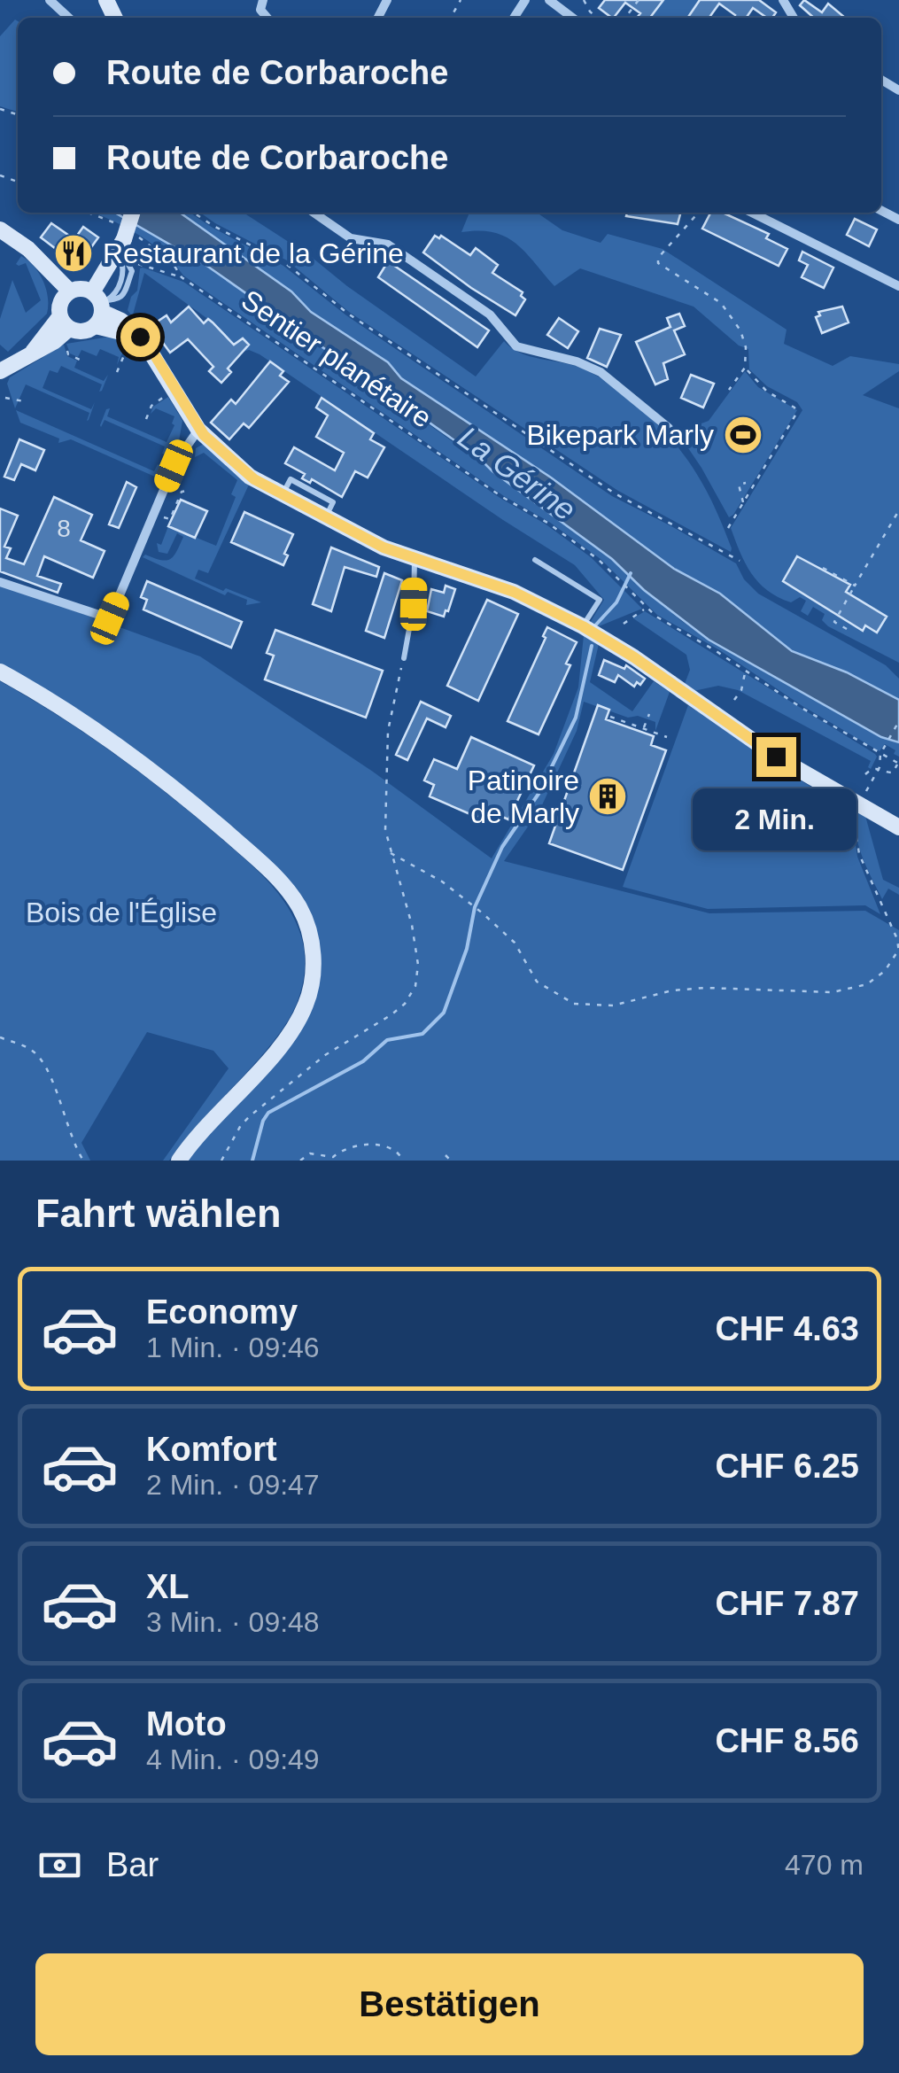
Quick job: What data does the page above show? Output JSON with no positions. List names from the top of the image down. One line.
{"streets":{"path":["Sentier planétaire"]},"water":["La Gérine"],"parks":["Bois de l'Église"],"places":{"restaurant":["Restaurant de la Gérine"],"sports":["Bikepark Marly"],"building":["Patinoire de Marly"]},"house_numbers":["8"],"page":{"banner":["Route de Corbaroche","Route de Corbaroche"],"bubble":"2 Min.","heading":"Fahrt wählen","list":[{"name":"Economy","note":"1 Min. · 09:46","value":"CHF 4.63"},{"name":"Komfort","note":"2 Min. · 09:47","value":"CHF 6.25"},{"name":"XL","note":"3 Min. · 09:48","value":"CHF 7.87"},{"name":"Moto","note":"4 Min. · 09:49","value":"CHF 8.56"}],"pay":["Bar","470 m"],"buttons":"Bestätigen"}}
